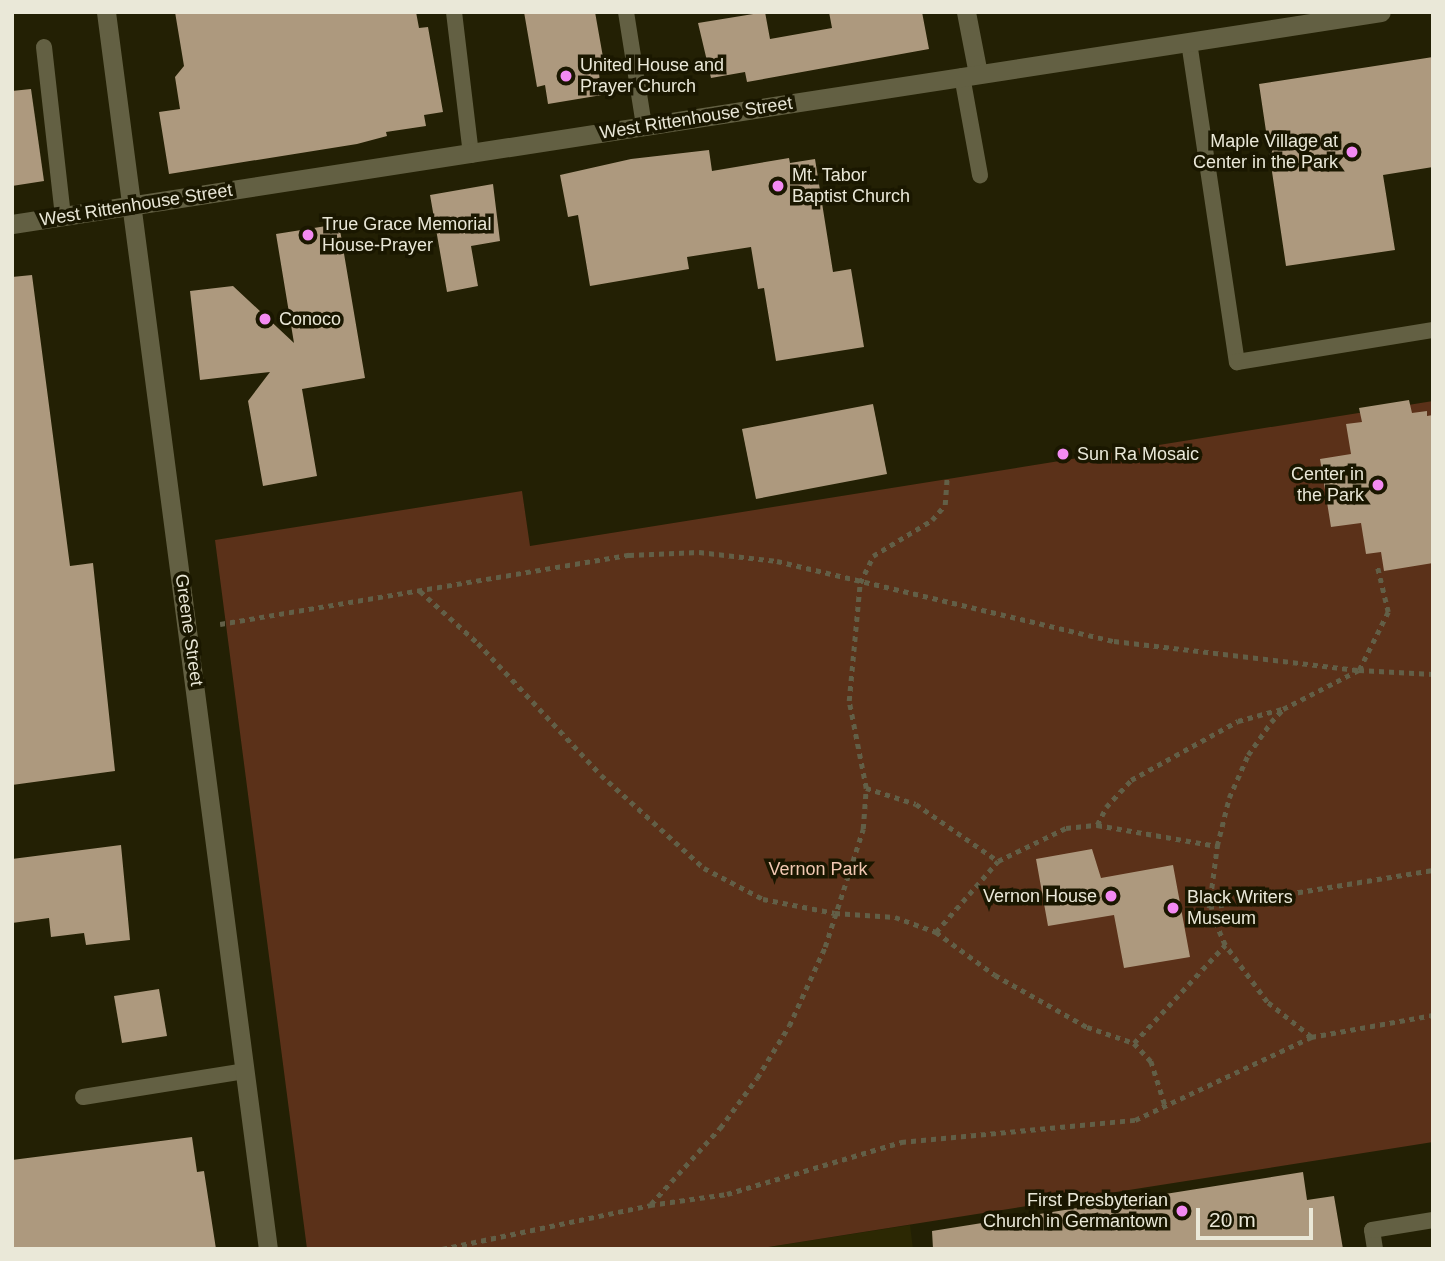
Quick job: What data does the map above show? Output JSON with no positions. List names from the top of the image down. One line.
{"streets":{"street":["West Rittenhouse Street","Greene Street"]},"crossings":[["West Rittenhouse Street","Greene Street"]],"parks":["Vernon Park"],"places":["United House and Prayer Church","Maple Village at Center in the Park","Mt. Tabor Baptist Church","True Grace Memorial House-Prayer","Conoco","Sun Ra Mosaic","Center in the Park","Vernon House","Black Writers Museum","First Presbyterian Church in Germantown"],"scale_bar":"20 m"}
